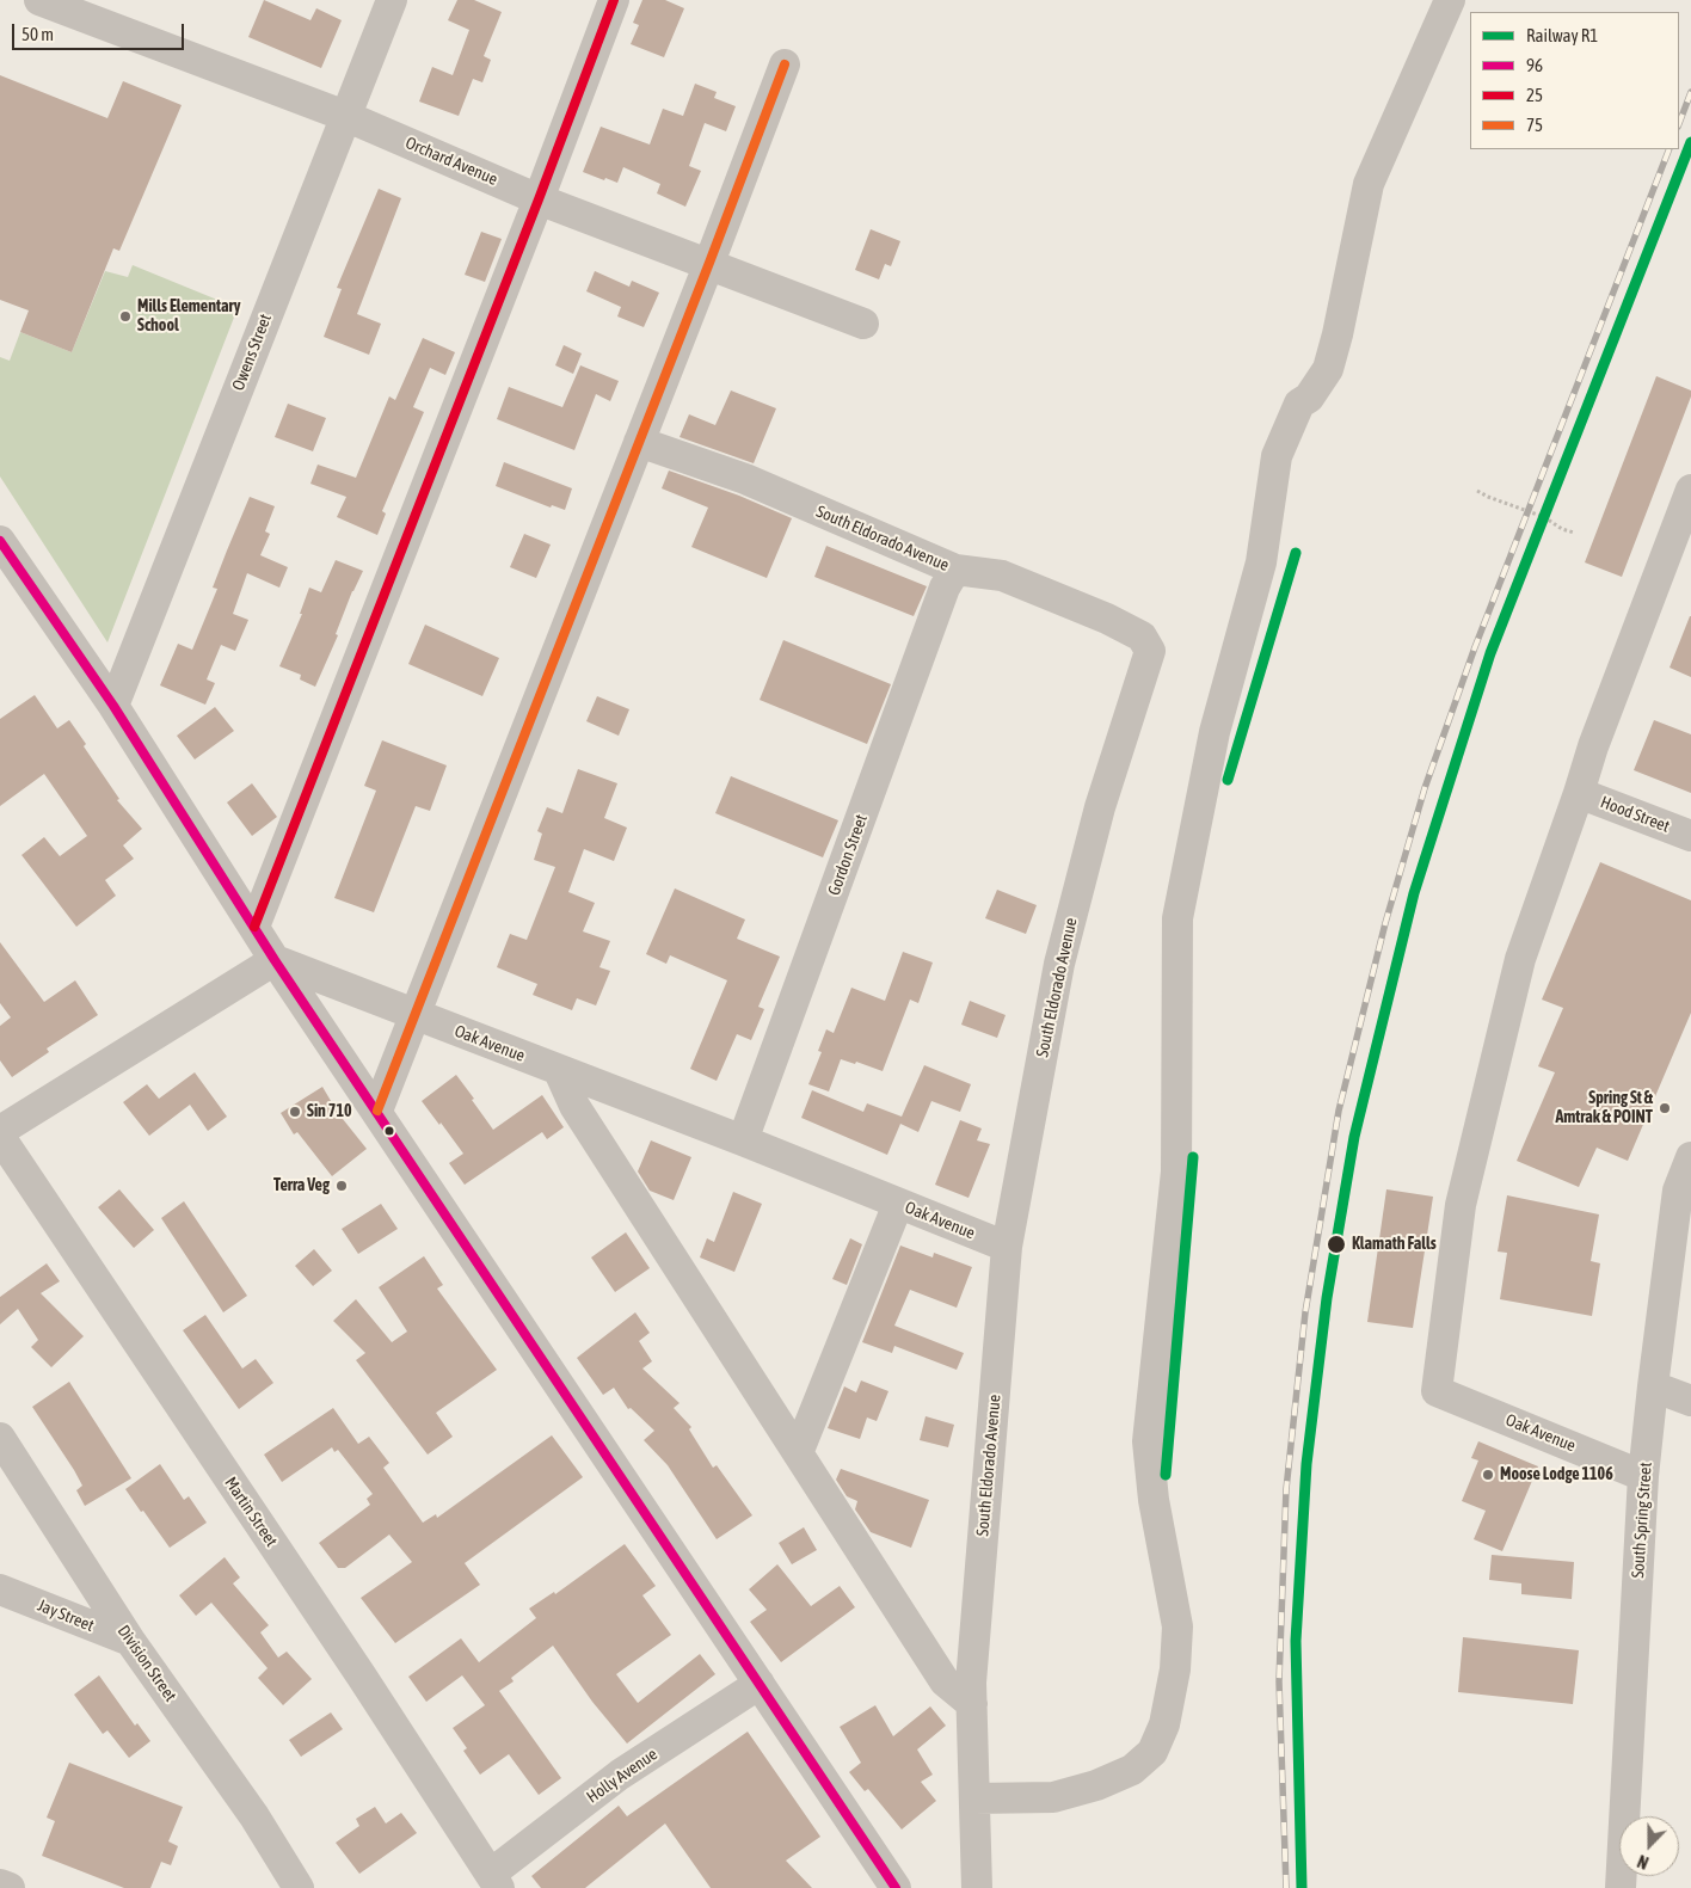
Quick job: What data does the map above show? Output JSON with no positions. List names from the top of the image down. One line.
{"streets":{"street":["Orchard Avenue","Owens Street","South Eldorado Avenue","Hood Street","Gordon Street","Oak Avenue","Martin Street","South Spring Street","Jay Street","Division Street","Holly Avenue"]},"crossings":[["Orchard Avenue","Owens Street"],["South Eldorado Avenue","Gordon Street"],["South Eldorado Avenue","Oak Avenue"],["Hood Street","Oak Avenue"],["Gordon Street","Oak Avenue"],["Oak Avenue","South Spring Street"],["Martin Street","Holly Avenue"],["Jay Street","Division Street"]],"places":["Mills Elementary School","Spring St & Amtrak & POINT","Sin 710","Terra Veg","Klamath Falls","Moose Lodge 1106"],"lines":["transit line 25","transit line 75","rail line R1","transit line 96"],"legend":["Railway R1","96","25","75"],"scale_bar":"50 m","north":"bottom"}
